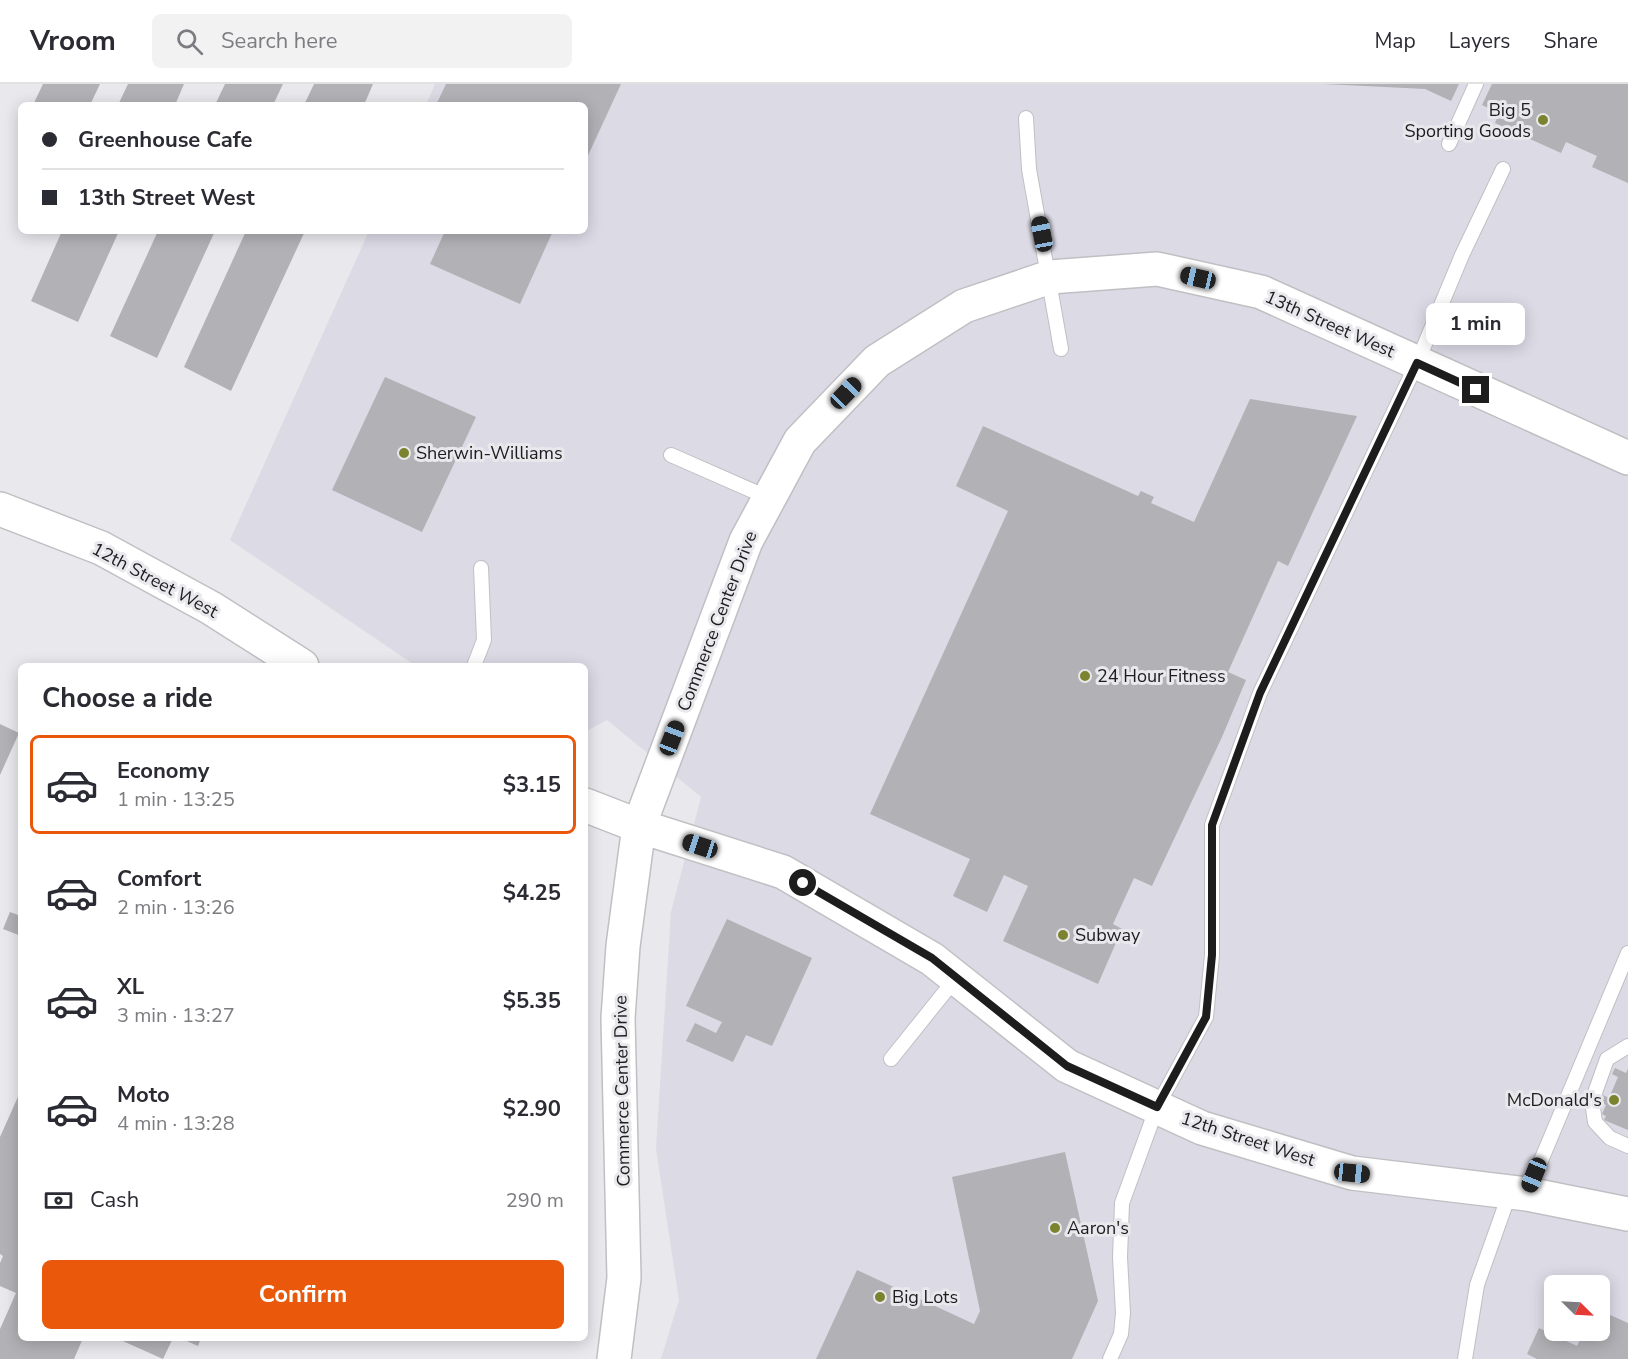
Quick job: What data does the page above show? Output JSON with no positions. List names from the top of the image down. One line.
{"streets":{"street":["13th Street West","12th Street West","Commerce Center Drive"]},"crossings":[["13th Street West","Commerce Center Drive"],["12th Street West","Commerce Center Drive"]],"places":["Big 5 Sporting Goods","Sherwin-Williams","24 Hour Fitness","Subway","McDonald's","Aaron's","Big Lots"],"north":"bottom right","page":{"header":"Vroom","search":"Search here","nav":["Map","Layers","Share"],"banner":["Greenhouse Cafe","13th Street West"],"bubble":"1 min","heading":"Choose a ride","list":[{"name":"Economy","note":"1 min · 13:25","value":"$3.15"},{"name":"Comfort","note":"2 min · 13:26","value":"$4.25"},{"name":"XL","note":"3 min · 13:27","value":"$5.35"},{"name":"Moto","note":"4 min · 13:28","value":"$2.90"}],"pay":["Cash","290 m"],"buttons":"Confirm"}}
